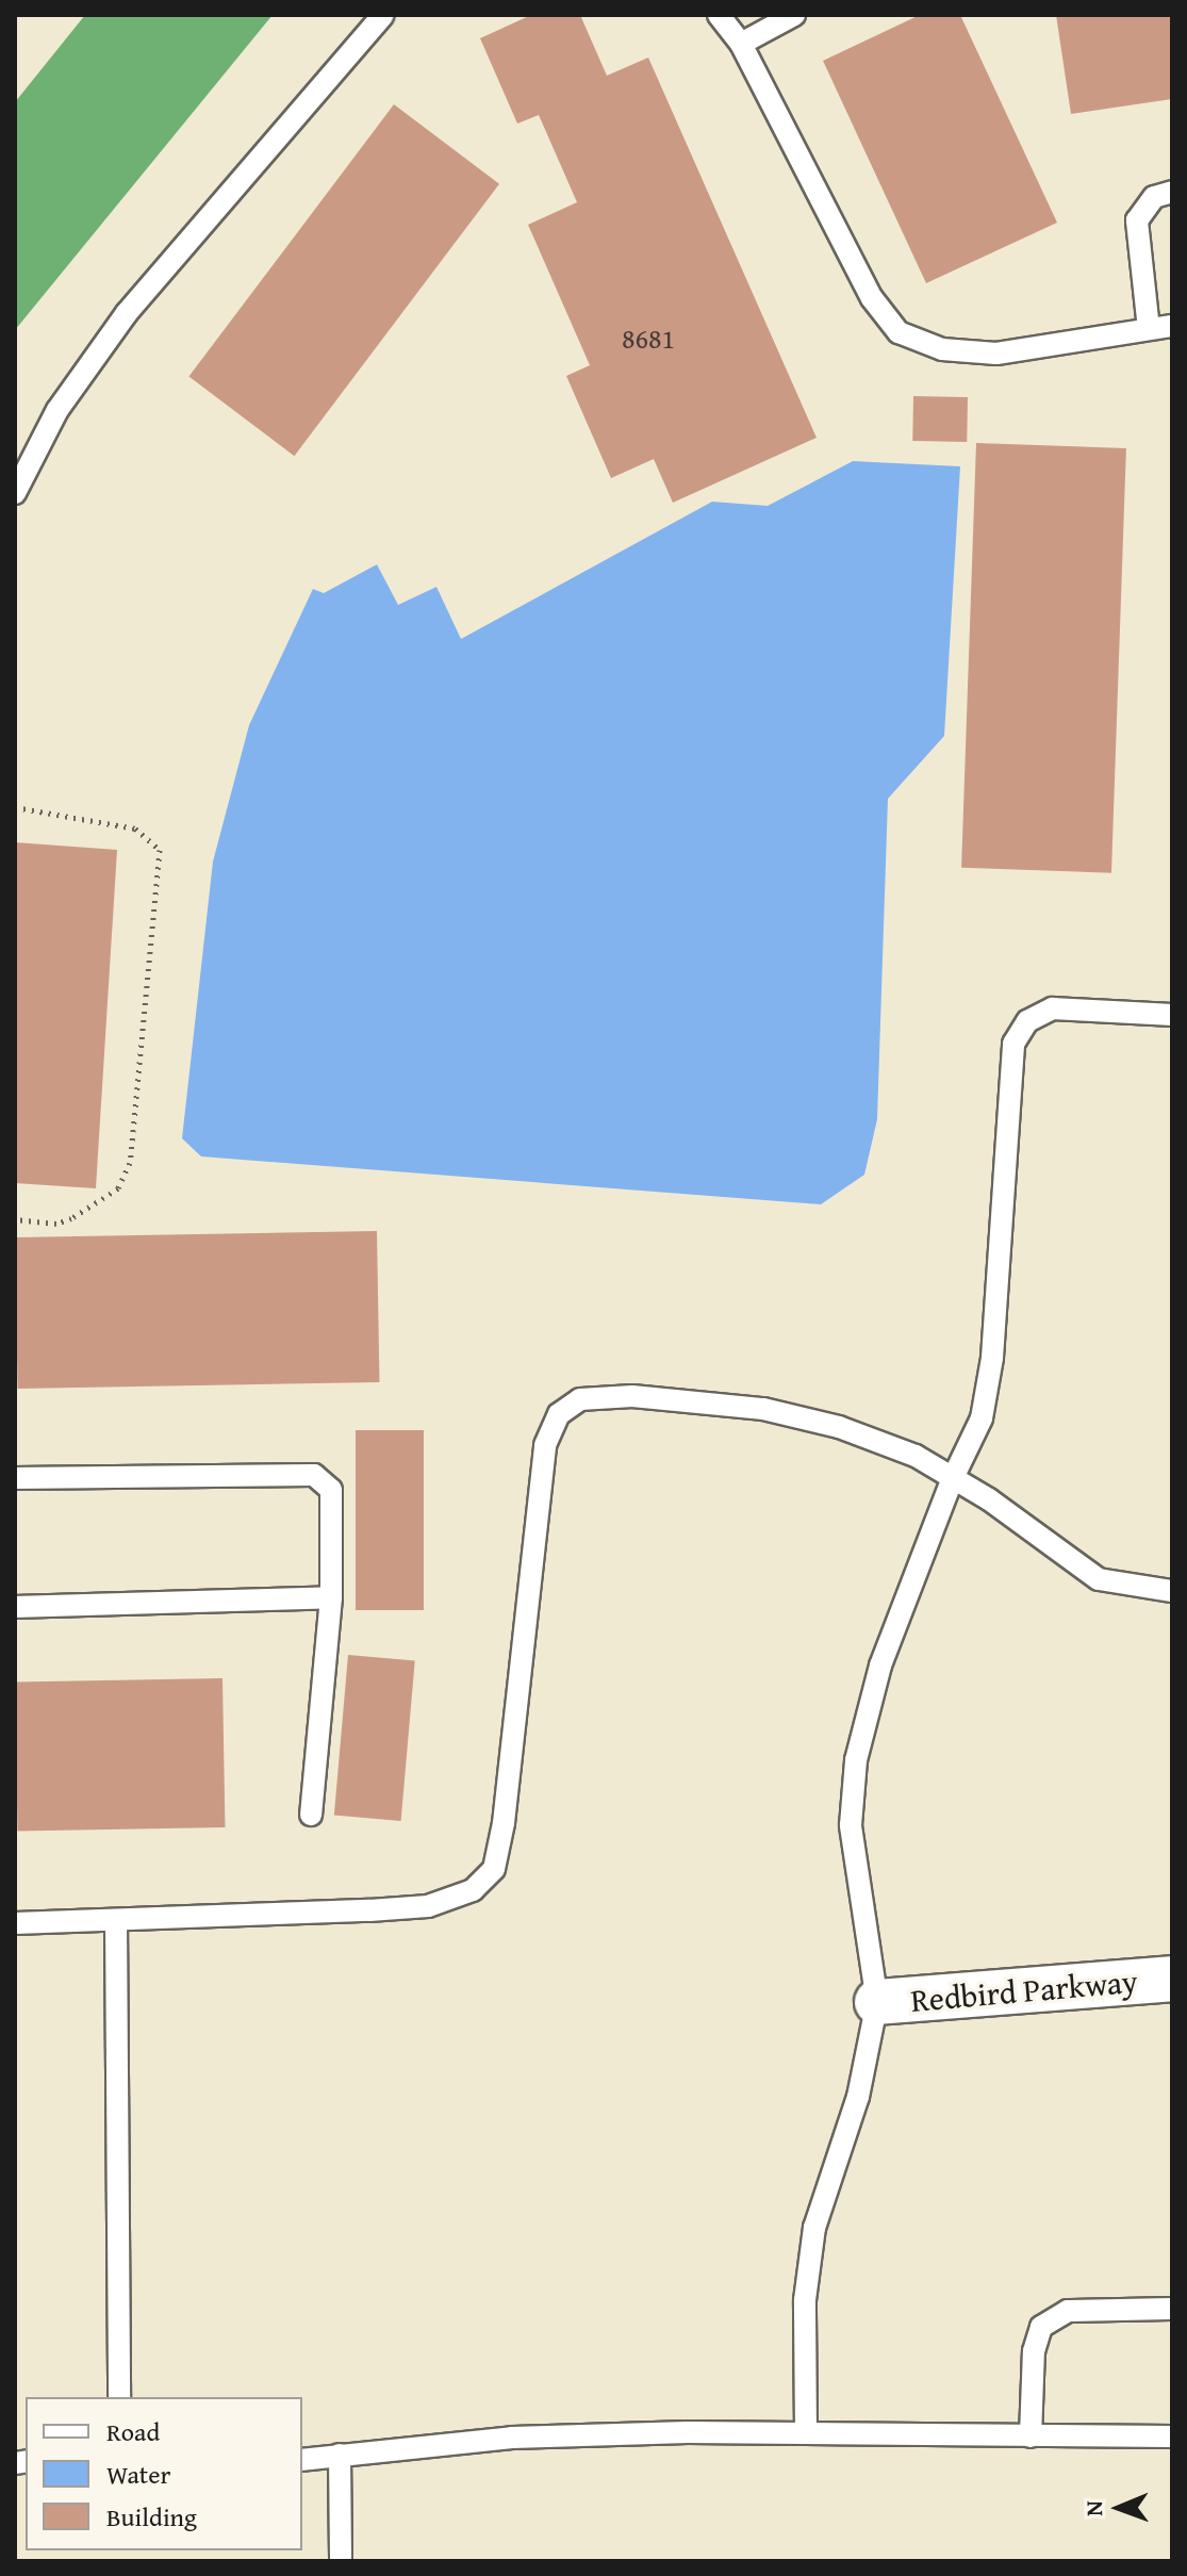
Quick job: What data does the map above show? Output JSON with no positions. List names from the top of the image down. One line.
{"streets":{"street":["Redbird Parkway"]},"house_numbers":["8681"],"legend":["Road","Water","Building"],"north":"left"}
